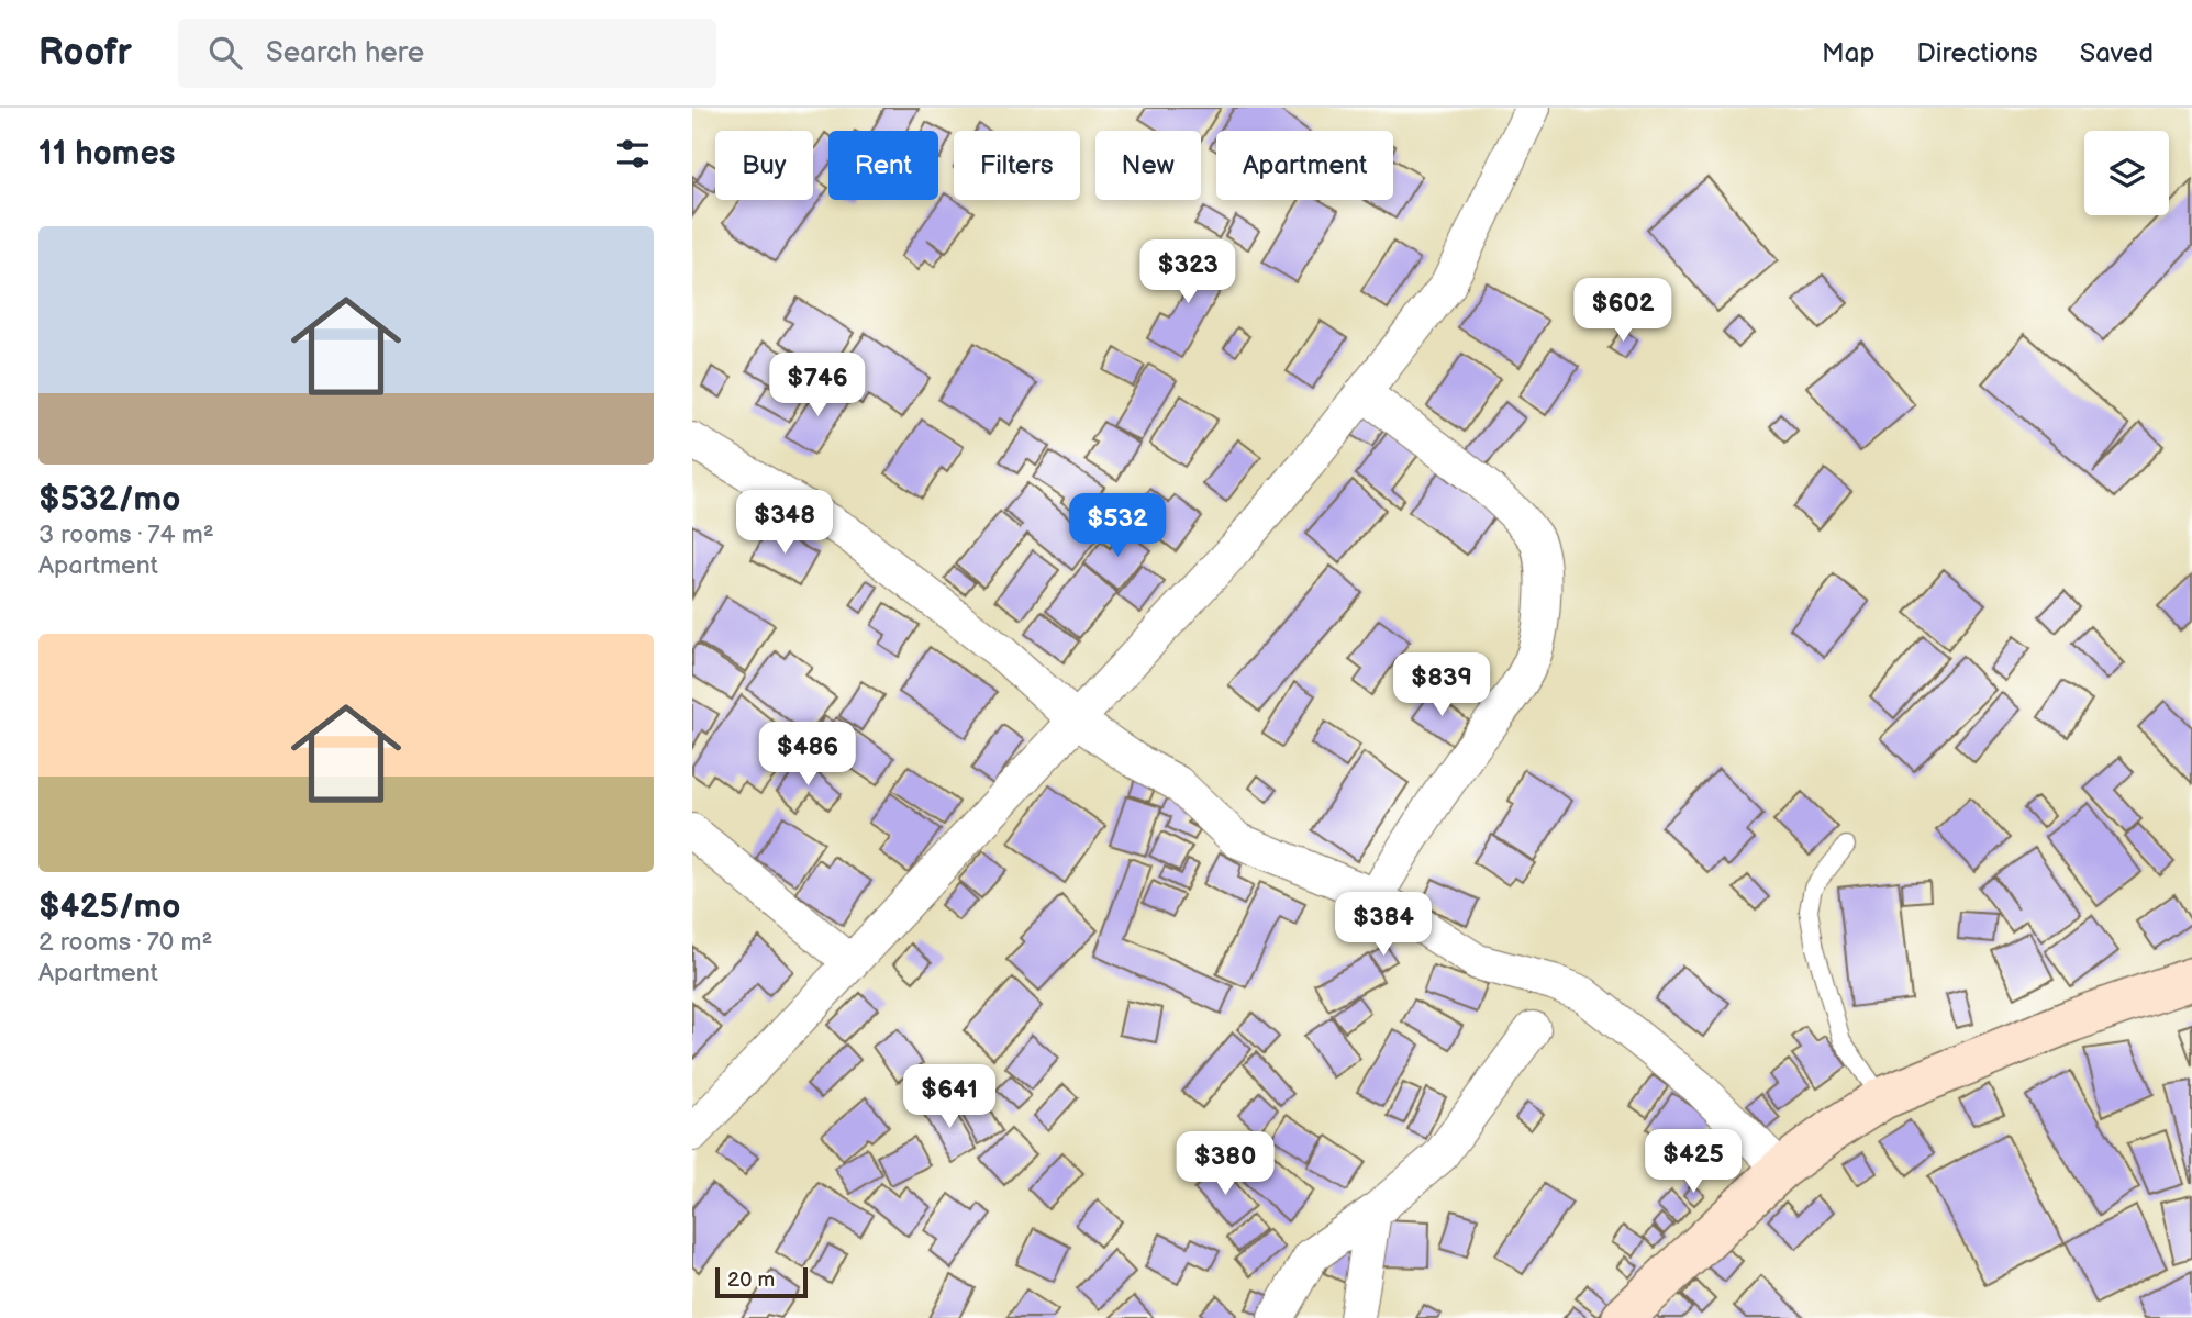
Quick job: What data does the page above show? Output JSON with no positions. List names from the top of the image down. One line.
{"scale_bar":"20 m","page":{"header":"Roofr","search":"Search here","nav":["Map","Directions","Saved"],"heading":"11 homes","chip":["Buy","Rent","Filters","New","Apartment"],"list":[{"name":"$532/mo","note":"3 rooms · 74 m² · Apartment"},{"name":"$425/mo","note":"2 rooms · 70 m² · Apartment"}],"price":["$323","$602","$746","$348","$532","$839","$486","$384","$641","$425","$380"],"scale":"20 m"}}
